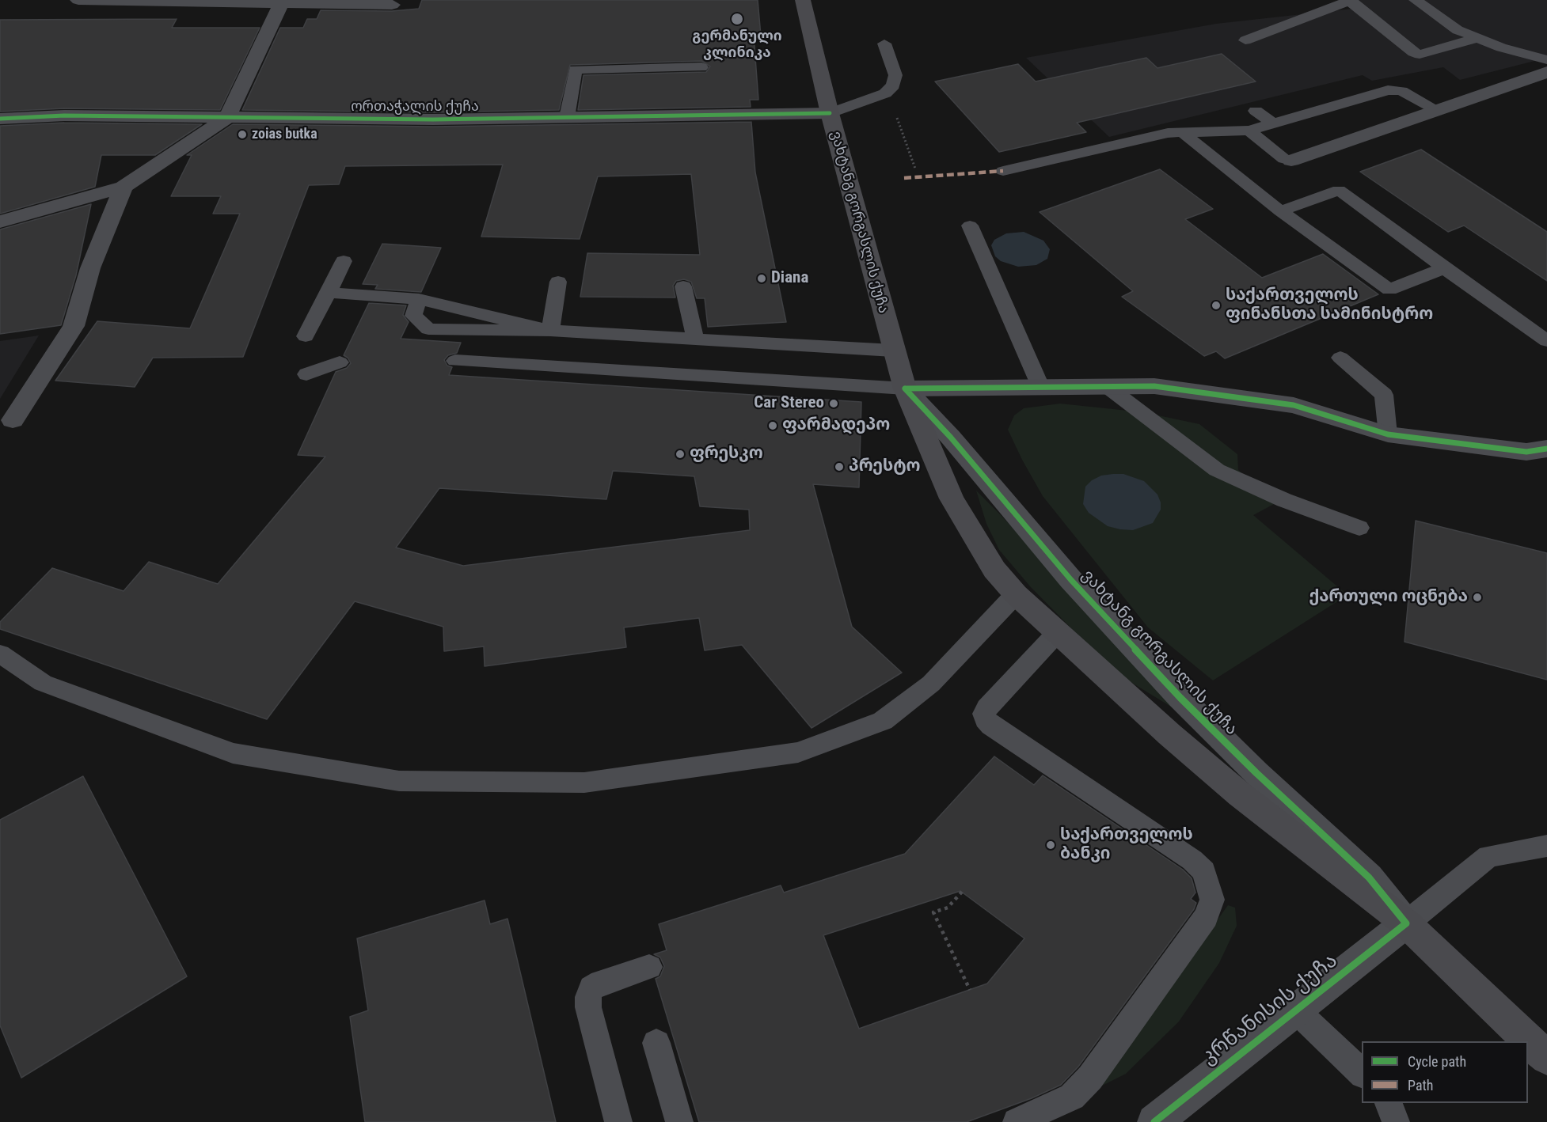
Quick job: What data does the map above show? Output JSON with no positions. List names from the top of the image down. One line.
{"streets":{"main road":["ვახტანგ გორგასლის ქუჩა"],"street":["ორთაჭალის ქუჩა","კრწანისის ქუჩა"]},"crossings":[["ორთაჭალის ქუჩა","ვახტანგ გორგასლის ქუჩა"],["ვახტანგ გორგასლის ქუჩა","კრწანისის ქუჩა"]],"places":["გერმანული კლინიკა","zoias butka","Diana","საქართველოს ფინანსთა სამინისტრო","Car Stereo","ფარმადეპო","ფრესკო","პრესტო","ქართული ოცნება","საქართველოს ბანკი"],"legend":["Cycle path","Path"]}
